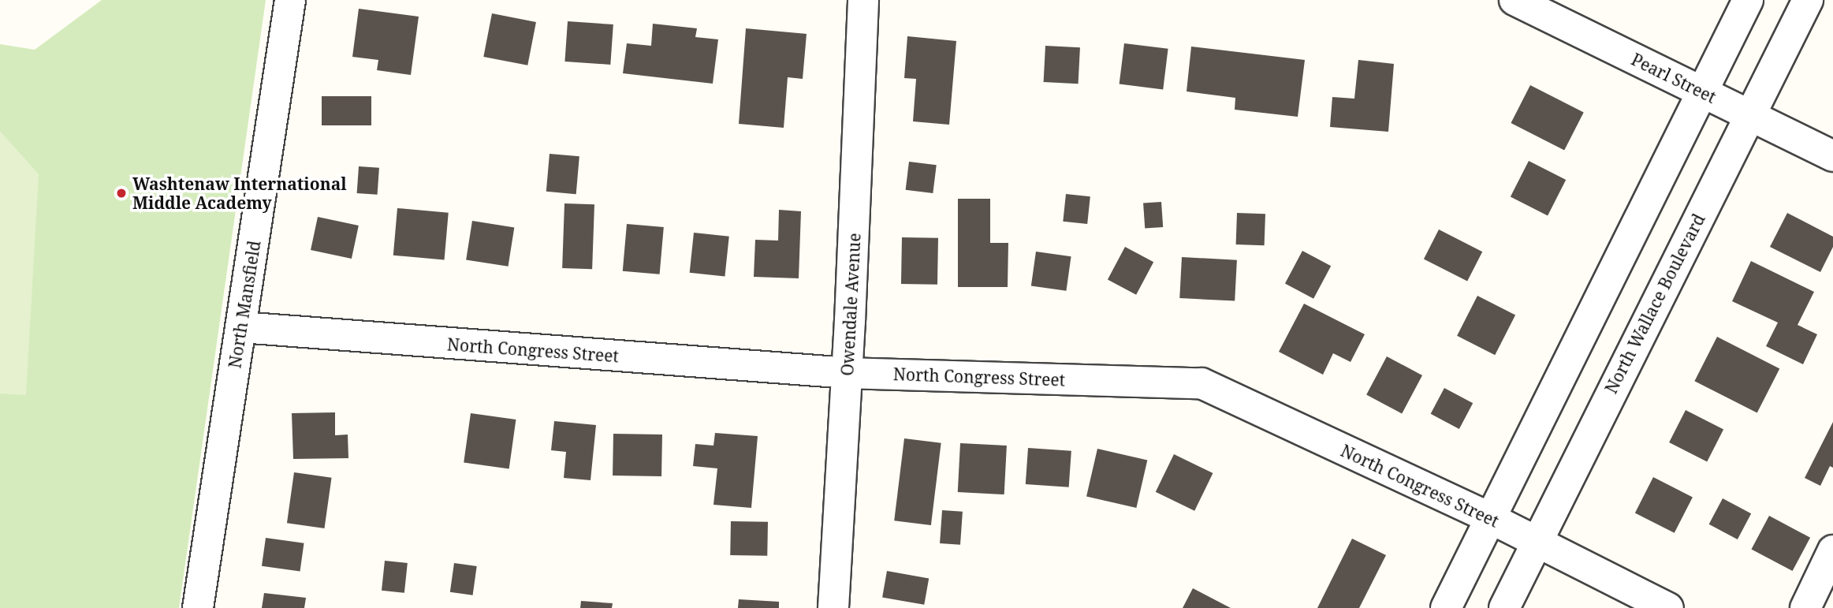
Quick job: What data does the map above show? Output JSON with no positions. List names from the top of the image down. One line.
{"streets":{"street":["Pearl Street","North Wallace Boulevard","North Mansfield","Owendale Avenue","North Congress Street"]},"crossings":[["Pearl Street","North Wallace Boulevard"],["North Wallace Boulevard","North Congress Street"],["North Mansfield","North Congress Street"],["Owendale Avenue","North Congress Street"]],"places":["Washtenaw International Middle Academy"]}
